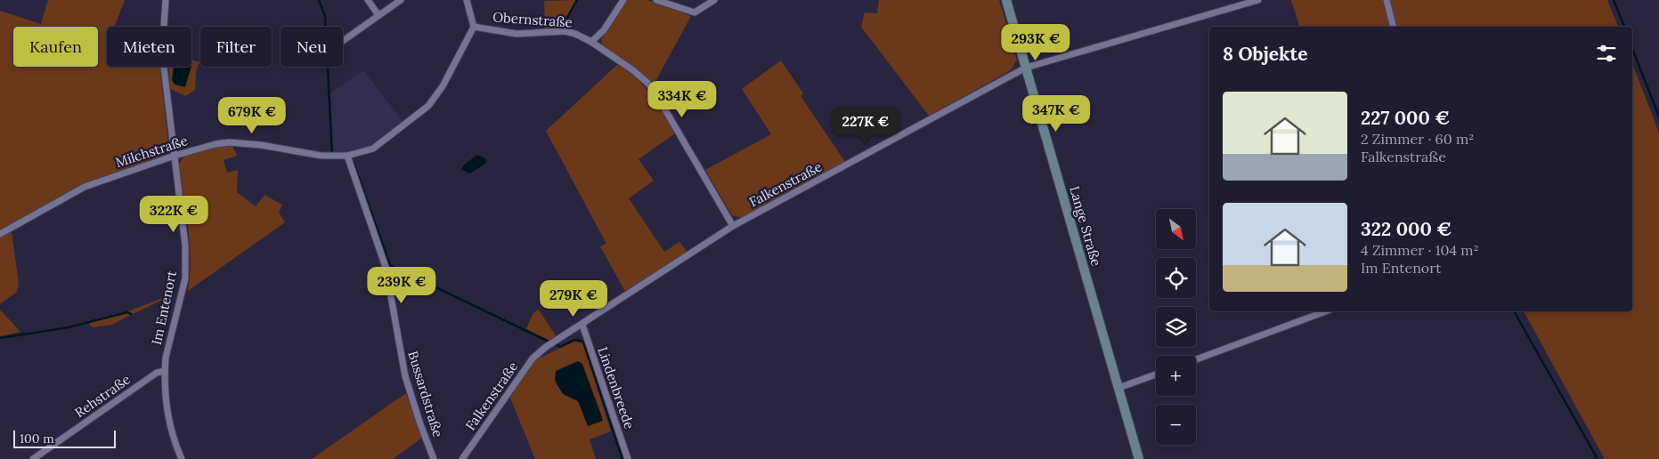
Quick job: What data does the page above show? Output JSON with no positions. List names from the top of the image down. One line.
{"streets":{"street":["Obernstraße","Milchstraße","Falkenstraße","Lange Straße","Im Entenort","Lindenbreede","Bussardstraße","Rehstraße"]},"crossings":[["Obernstraße","Milchstraße"],["Obernstraße","Falkenstraße"],["Milchstraße","Im Entenort"],["Milchstraße","Bussardstraße"],["Falkenstraße","Lange Straße"],["Falkenstraße","Lindenbreede"],["Im Entenort","Rehstraße"]],"scale_bar":"100 m","north":"bottom right","page":{"price":["293K €","334K €","347K €","679K €","227K €","322K €","239K €","279K €"],"chip":["Kaufen","Mieten","Filter","Neu"],"heading":"8 Objekte","list":[{"name":"227 000 €","note":"2 Zimmer · 60 m² · Falkenstraße"},{"name":"322 000 €","note":"4 Zimmer · 104 m² · Im Entenort"}],"map_buttons":["+","−"],"scale":"100 m"}}
